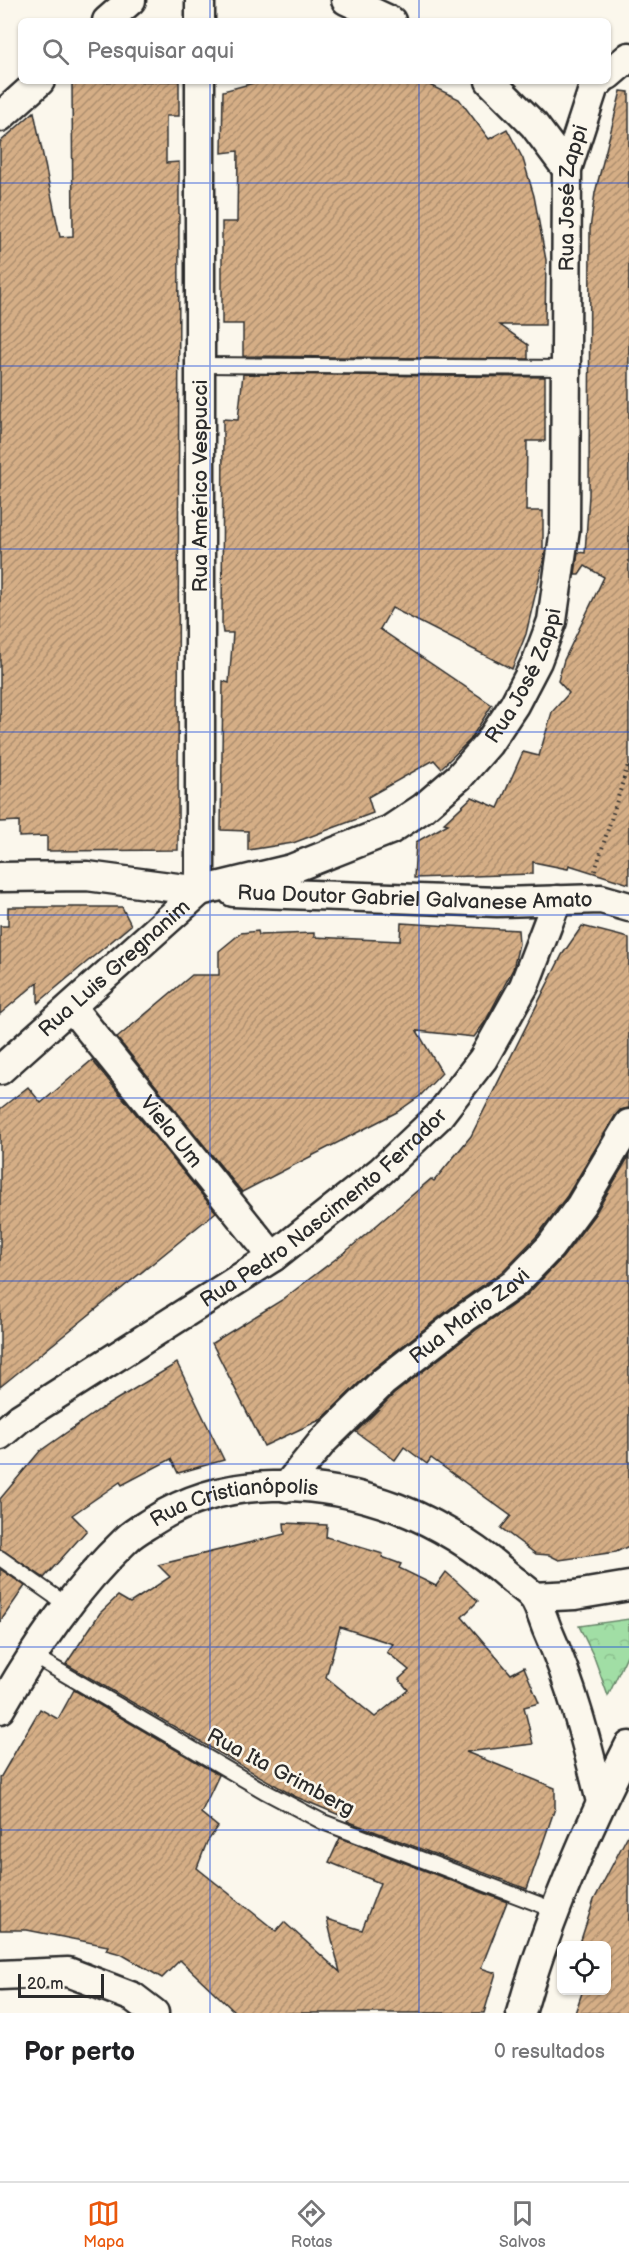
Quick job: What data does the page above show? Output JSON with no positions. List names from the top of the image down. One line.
{"streets":{"street":["Rua José Zappi","Rua Américo Vespucci","Rua Doutor Gabriel Galvanese Amato","Rua Luis Gregnanim","Viela Um","Rua Pedro Nascimento Ferrador","Rua Mario Zavi","Rua Cristianópolis"],"lane":["Rua Ita Grimberg"]},"crossings":[["Rua José Zappi","Rua Américo Vespucci"],["Rua José Zappi","Rua Doutor Gabriel Galvanese Amato"],["Rua José Zappi","Rua Luis Gregnanim"],["Rua Américo Vespucci","Rua Doutor Gabriel Galvanese Amato"],["Rua Américo Vespucci","Rua Luis Gregnanim"],["Rua Doutor Gabriel Galvanese Amato","Rua Luis Gregnanim"],["Rua Doutor Gabriel Galvanese Amato","Rua Pedro Nascimento Ferrador"],["Rua Luis Gregnanim","Viela Um"],["Viela Um","Rua Pedro Nascimento Ferrador"],["Rua Mario Zavi","Rua Cristianópolis"],["Rua Cristianópolis","Rua Ita Grimberg"]],"scale_bar":"20 m","page":{"search":"Pesquisar aqui","scale":"20 m","heading":["Por perto","0 resultados"],"nav":["Mapa","Rotas","Salvos"]}}
